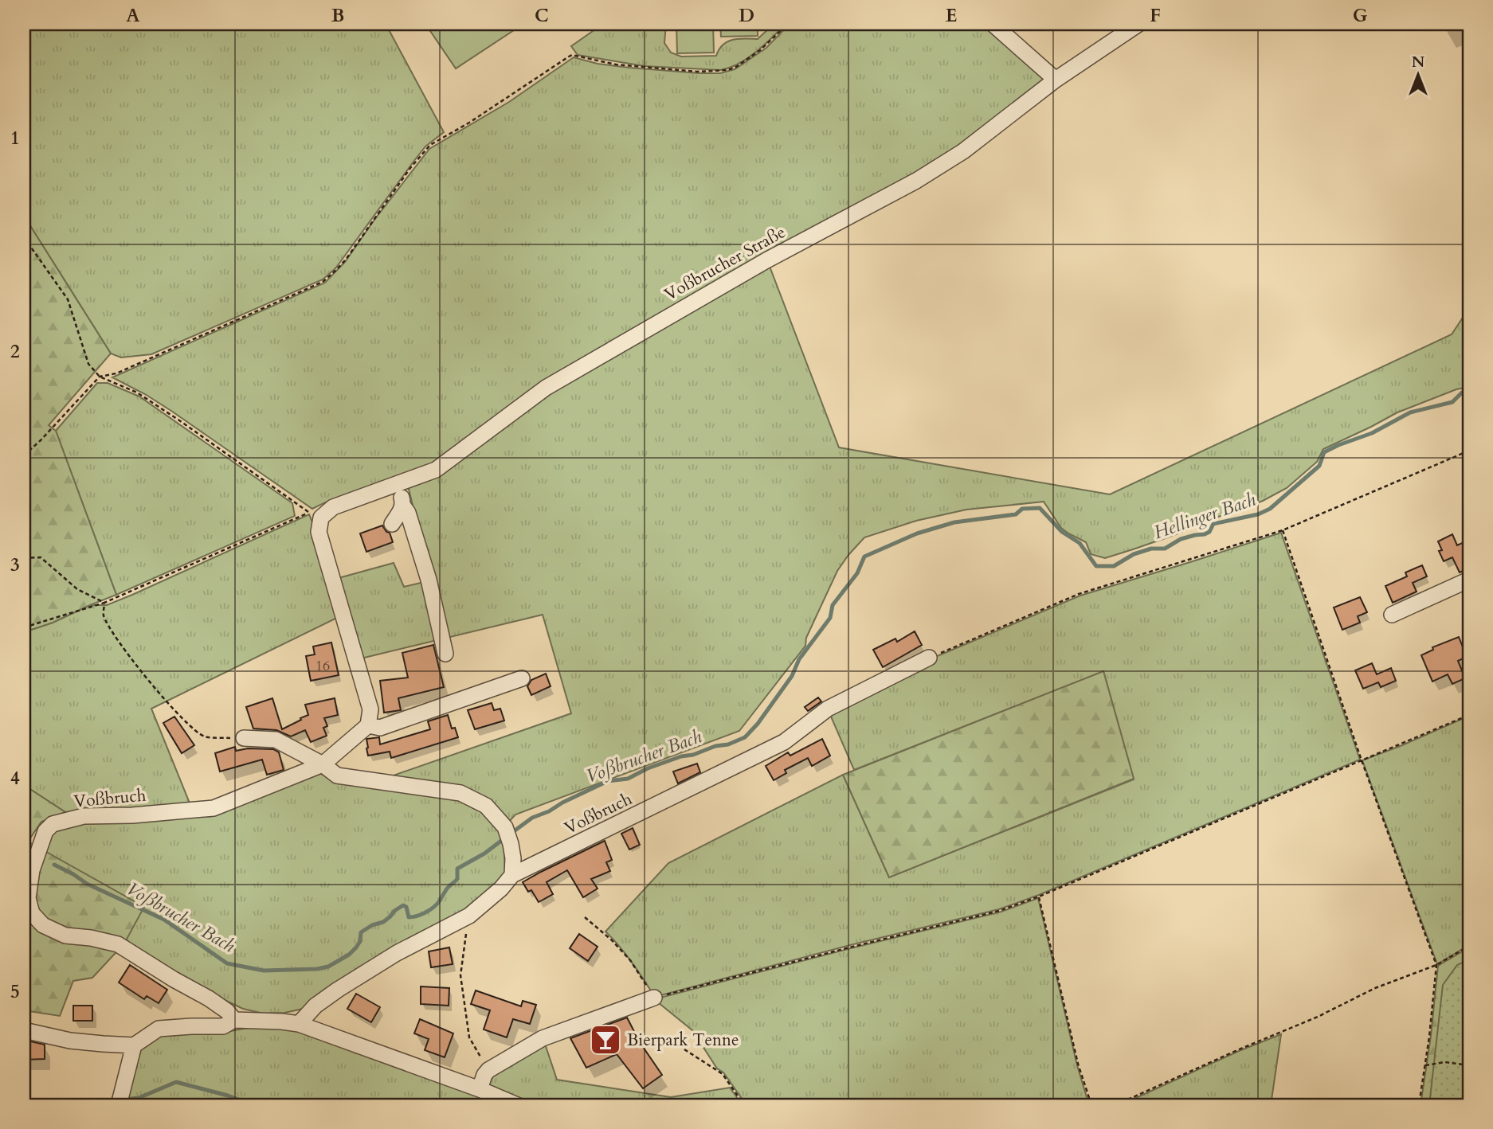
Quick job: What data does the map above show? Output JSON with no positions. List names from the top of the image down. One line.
{"streets":{"street":["Voßbrucher Straße","Voßbruch"]},"crossings":[["Voßbrucher Straße","Voßbruch"]],"water":["Hellinger Bach","Voßbrucher Bach"],"places":{"bar":["Bierpark Tenne"]},"house_numbers":["16"],"north":"top","grid":{"columns":["A","B","C","D","E","F","G"],"rows":["1","2","3","4","5"]}}
